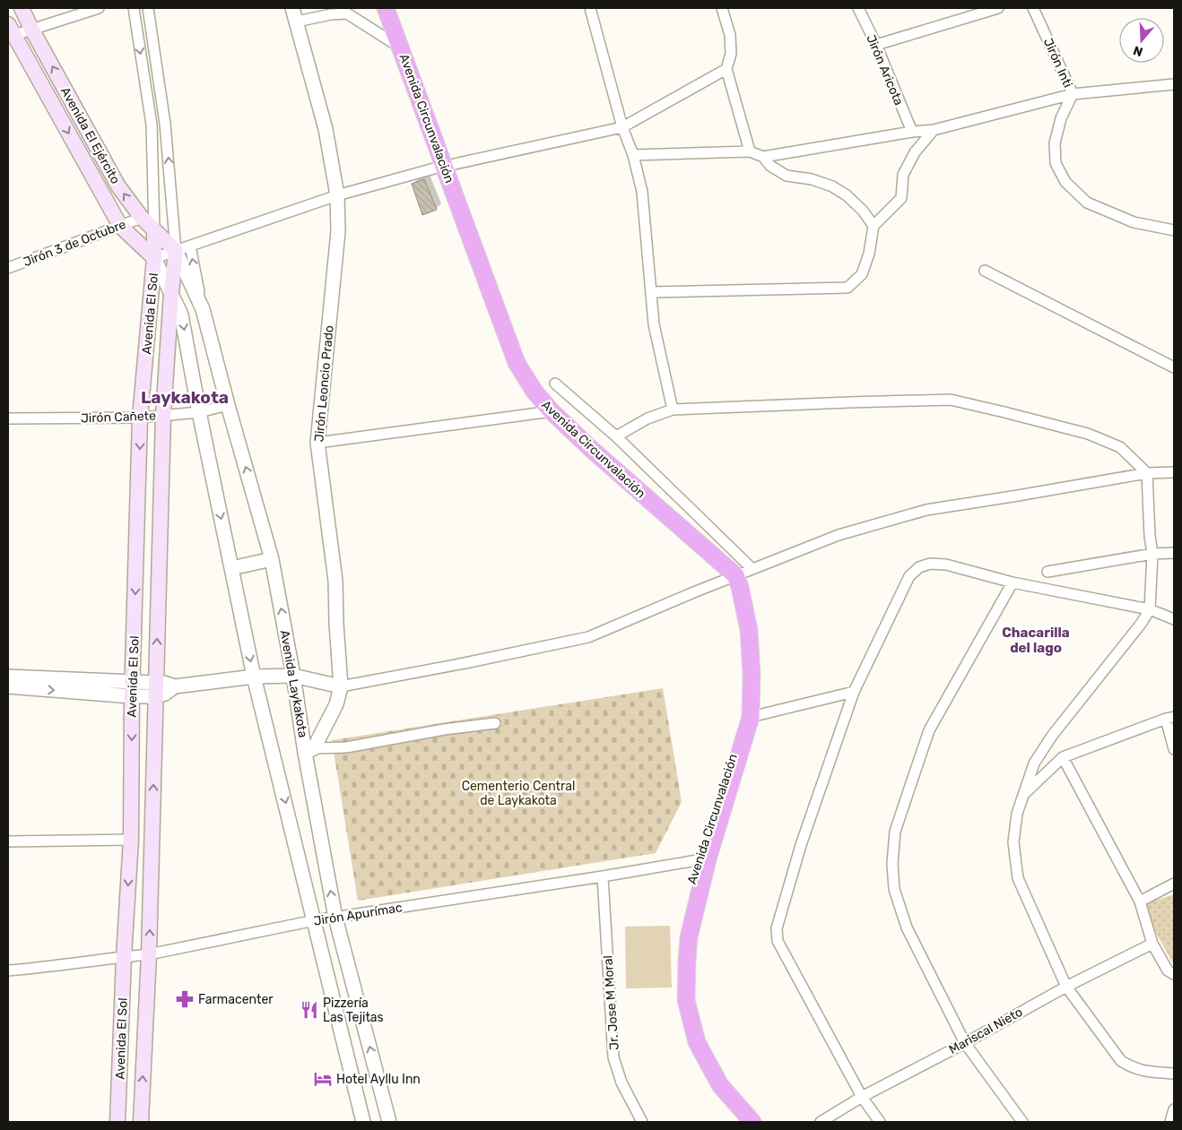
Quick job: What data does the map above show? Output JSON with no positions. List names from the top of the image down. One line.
{"streets":{"highway":["Avenida Circunvalación"],"main road":["Avenida El Ejército","Avenida El Sol"],"street":["Jirón Inti","Jirón Aricota","Jirón 3 de Octubre","Jirón Leoncio Prado","Jirón Cañete","Avenida Laykakota","Jirón Apurímac","Jr. Jose M Moral","Mariscal Nieto"]},"crossings":[["Avenida Circunvalación","Jirón Apurímac"],["Avenida El Ejército","Jirón 3 de Octubre"],["Avenida El Ejército","Avenida El Sol"],["Avenida El Ejército","Avenida Laykakota"],["Avenida El Sol","Jirón Cañete"],["Avenida El Sol","Avenida Laykakota"],["Avenida El Sol","Jirón Apurímac"],["Jirón Leoncio Prado","Avenida Laykakota"],["Jirón Cañete","Avenida Laykakota"],["Avenida Laykakota","Jirón Apurímac"],["Jirón Apurímac","Jr. Jose M Moral"]],"districts":["Laykakota","Chacarilla del lago"],"parks":["Cementerio Central de Laykakota"],"places":{"pharmacy":["Farmacenter"],"restaurant":["Pizzería Las Tejitas"],"hotel":["Hotel Ayllu Inn"]},"north":"bottom"}
